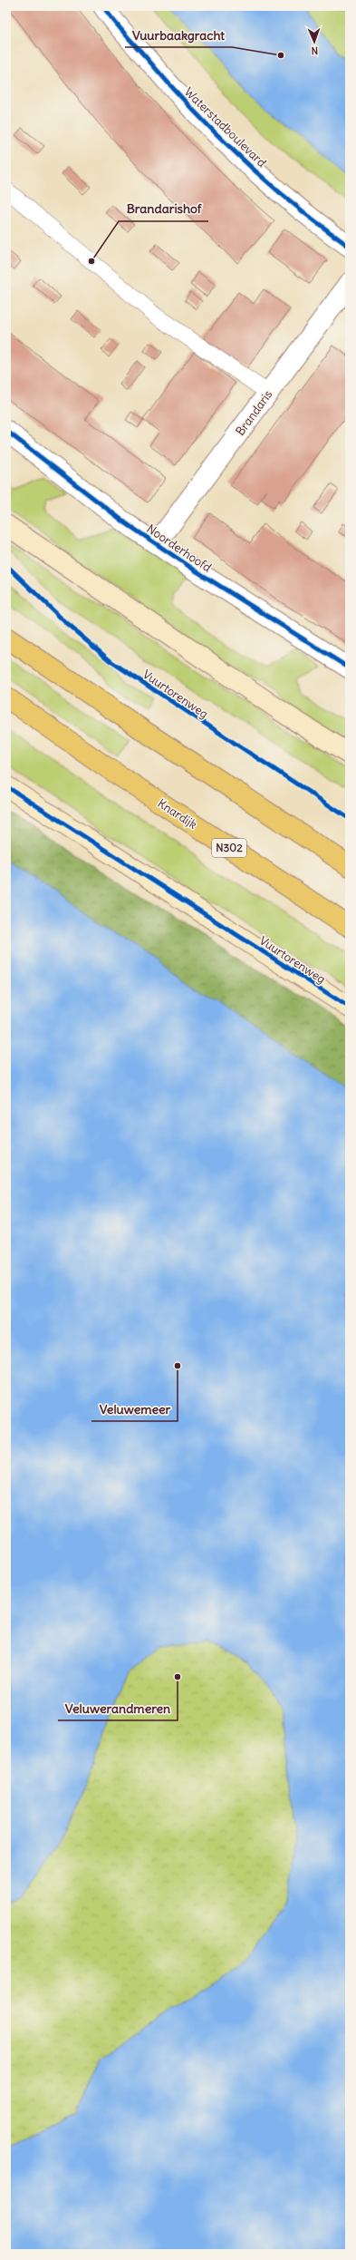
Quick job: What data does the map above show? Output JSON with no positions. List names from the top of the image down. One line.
{"streets":{"main road":["Knardijk","N302"],"street":["Waterstadboulevard","Brandaris","Noorderhoofd","Vuurtorenweg"]},"crossings":[["Brandaris","Noorderhoofd"]],"places":["Vuurbaakgracht","Brandarishof","Veluwemeer","Veluwerandmeren"],"north":"bottom"}
